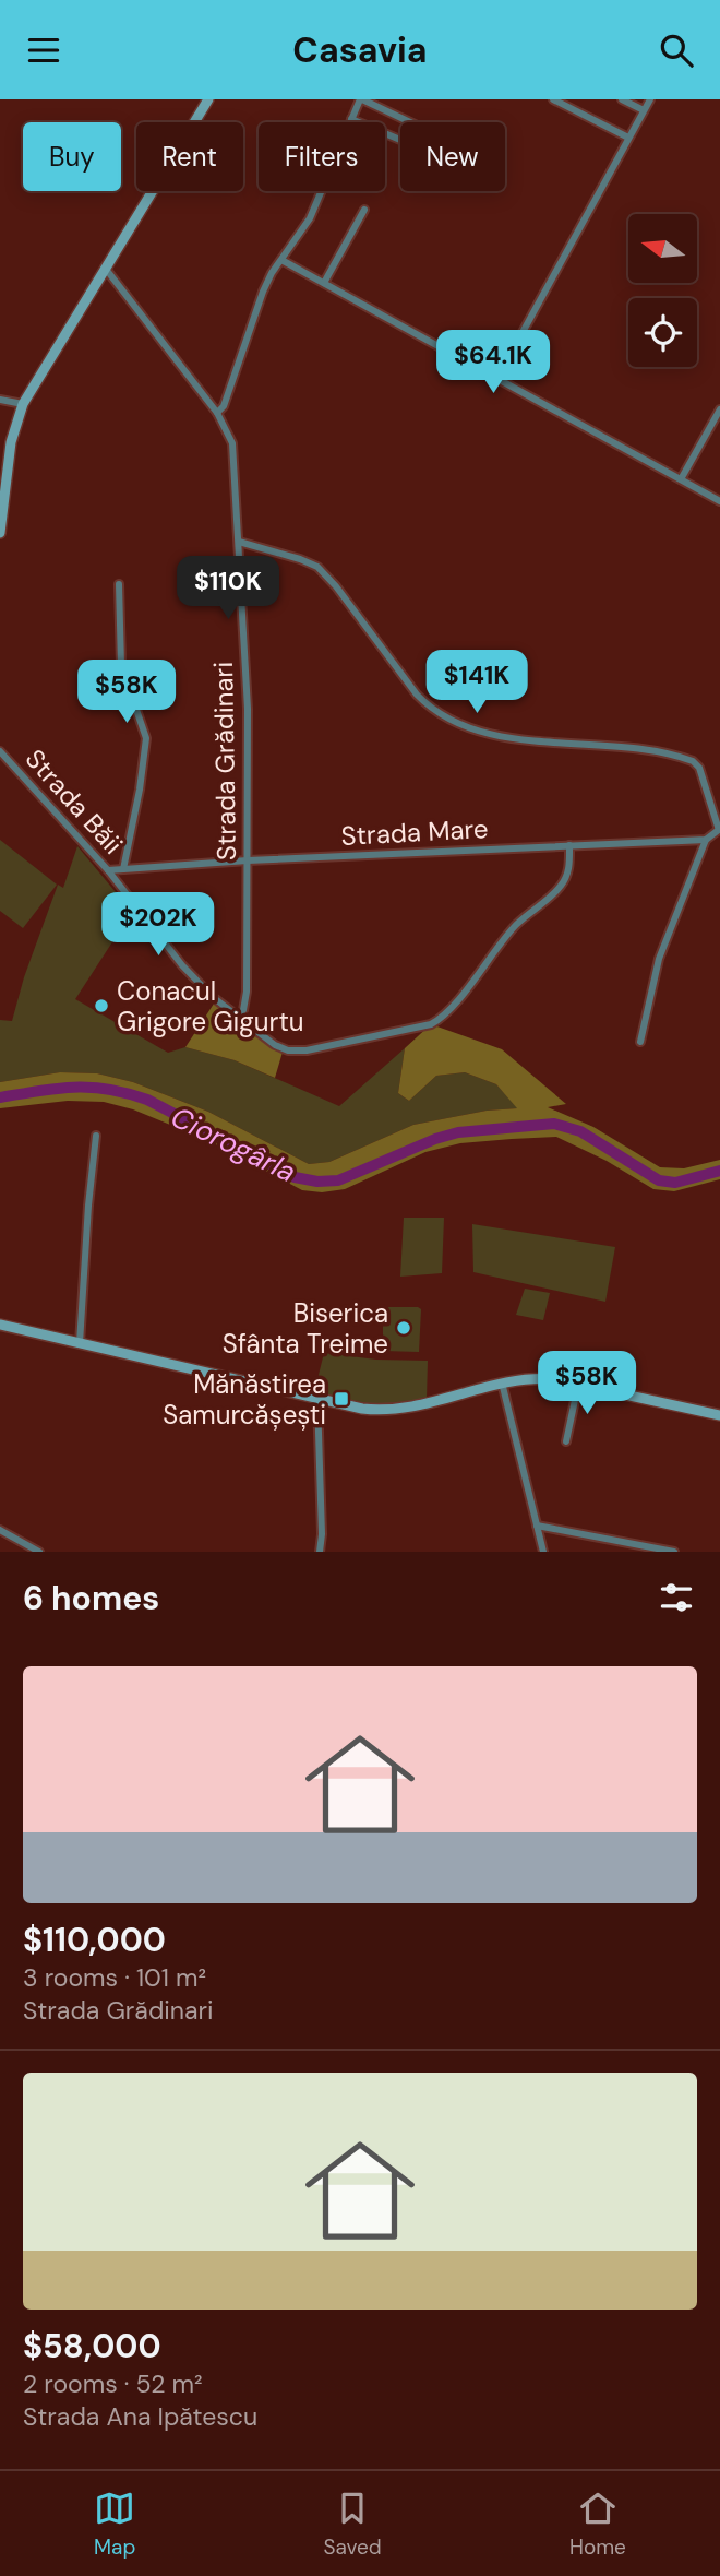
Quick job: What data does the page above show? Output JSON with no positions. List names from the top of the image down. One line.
{"streets":{"street":["Strada Grădinari","Strada Băii","Strada Mare"]},"crossings":[["Strada Grădinari","Strada Băii"],["Strada Grădinari","Strada Mare"],["Strada Băii","Strada Mare"]],"water":["Ciorogârla"],"places":{"other":["Conacul Grigore Gigurtu","Biserica Sfânta Treime"],"transit":["Mănăstirea Samurcășești"]},"north":"left","page":{"header":"Casavia","chip":["Buy","Rent","Filters","New"],"price":["$64.1K","$110K","$141K","$58K","$202K","$58K"],"heading":"6 homes","list":[{"name":"$110,000","note":"3 rooms · 101 m² · Strada Grădinari"},{"name":"$58,000","note":"2 rooms · 52 m² · Strada Ana Ipătescu"}],"tabs":["Map","Saved","Home"]}}
